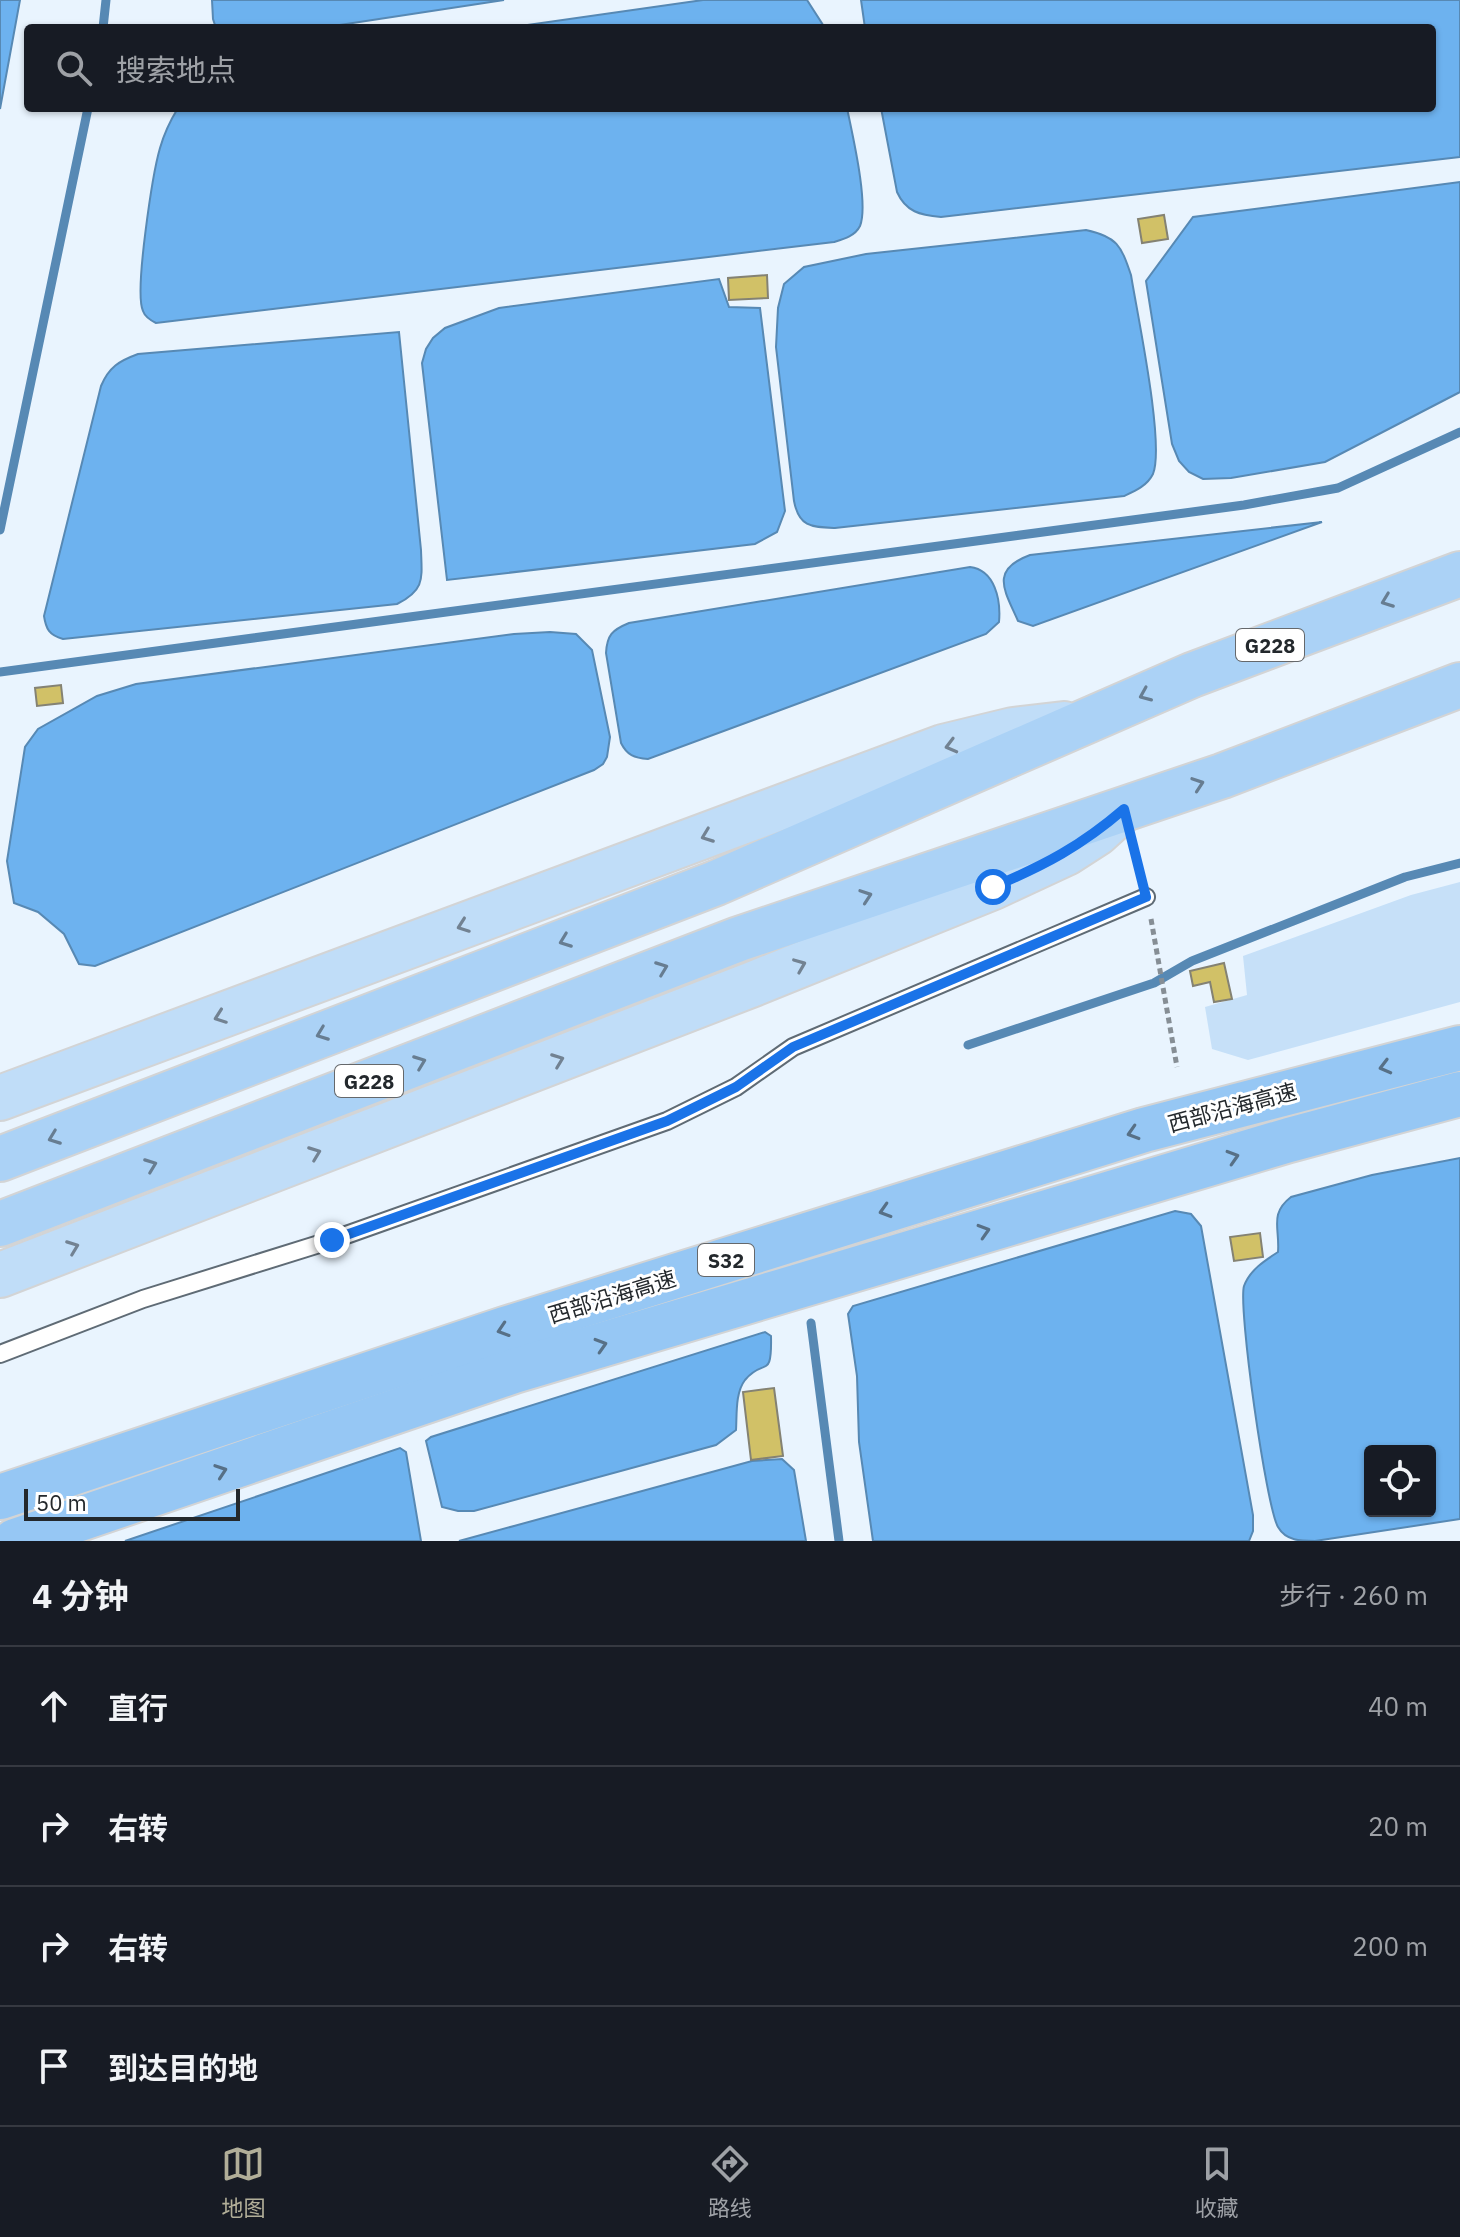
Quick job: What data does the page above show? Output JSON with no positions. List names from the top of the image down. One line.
{"streets":{"highway":["G228","西部沿海高速","S32"]},"scale_bar":"50 m","page":{"search":"搜索地点","scale":"50 m","heading":["4 分钟","步行 · 260 m"],"list":[["直行","40 m"],["右转","20 m"],["右转","200 m"],"到达目的地"],"nav":["地图","路线","收藏"]}}
